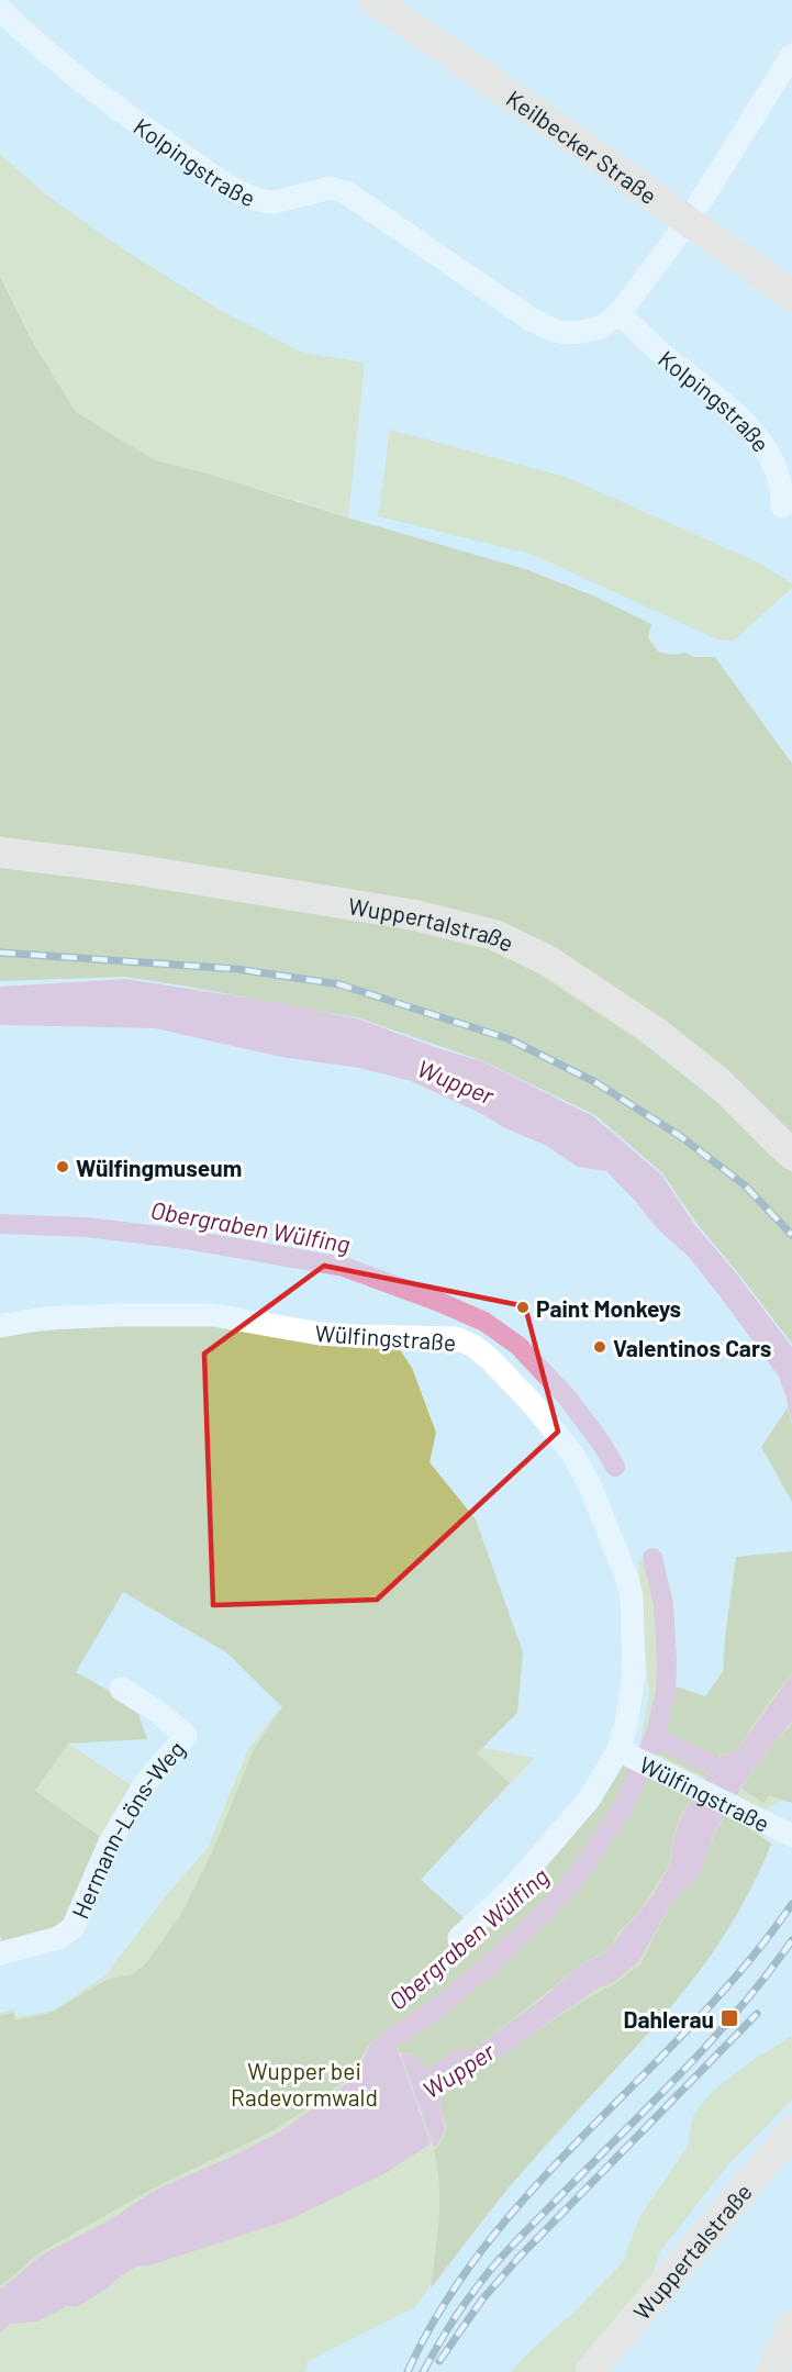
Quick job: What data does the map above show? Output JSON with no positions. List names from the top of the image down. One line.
{"streets":{"main road":["Keilbecker Straße","Wuppertalstraße"],"street":["Kolpingstraße","Wülfingstraße","Hermann-Löns-Weg"]},"crossings":[["Keilbecker Straße","Kolpingstraße"]],"water":["Wupper","Obergraben Wülfing"],"parks":["Wupper bei Radevormwald"],"places":{"other":["Wülfingmuseum","Paint Monkeys","Valentinos Cars"],"transit":["Dahlerau"]}}
